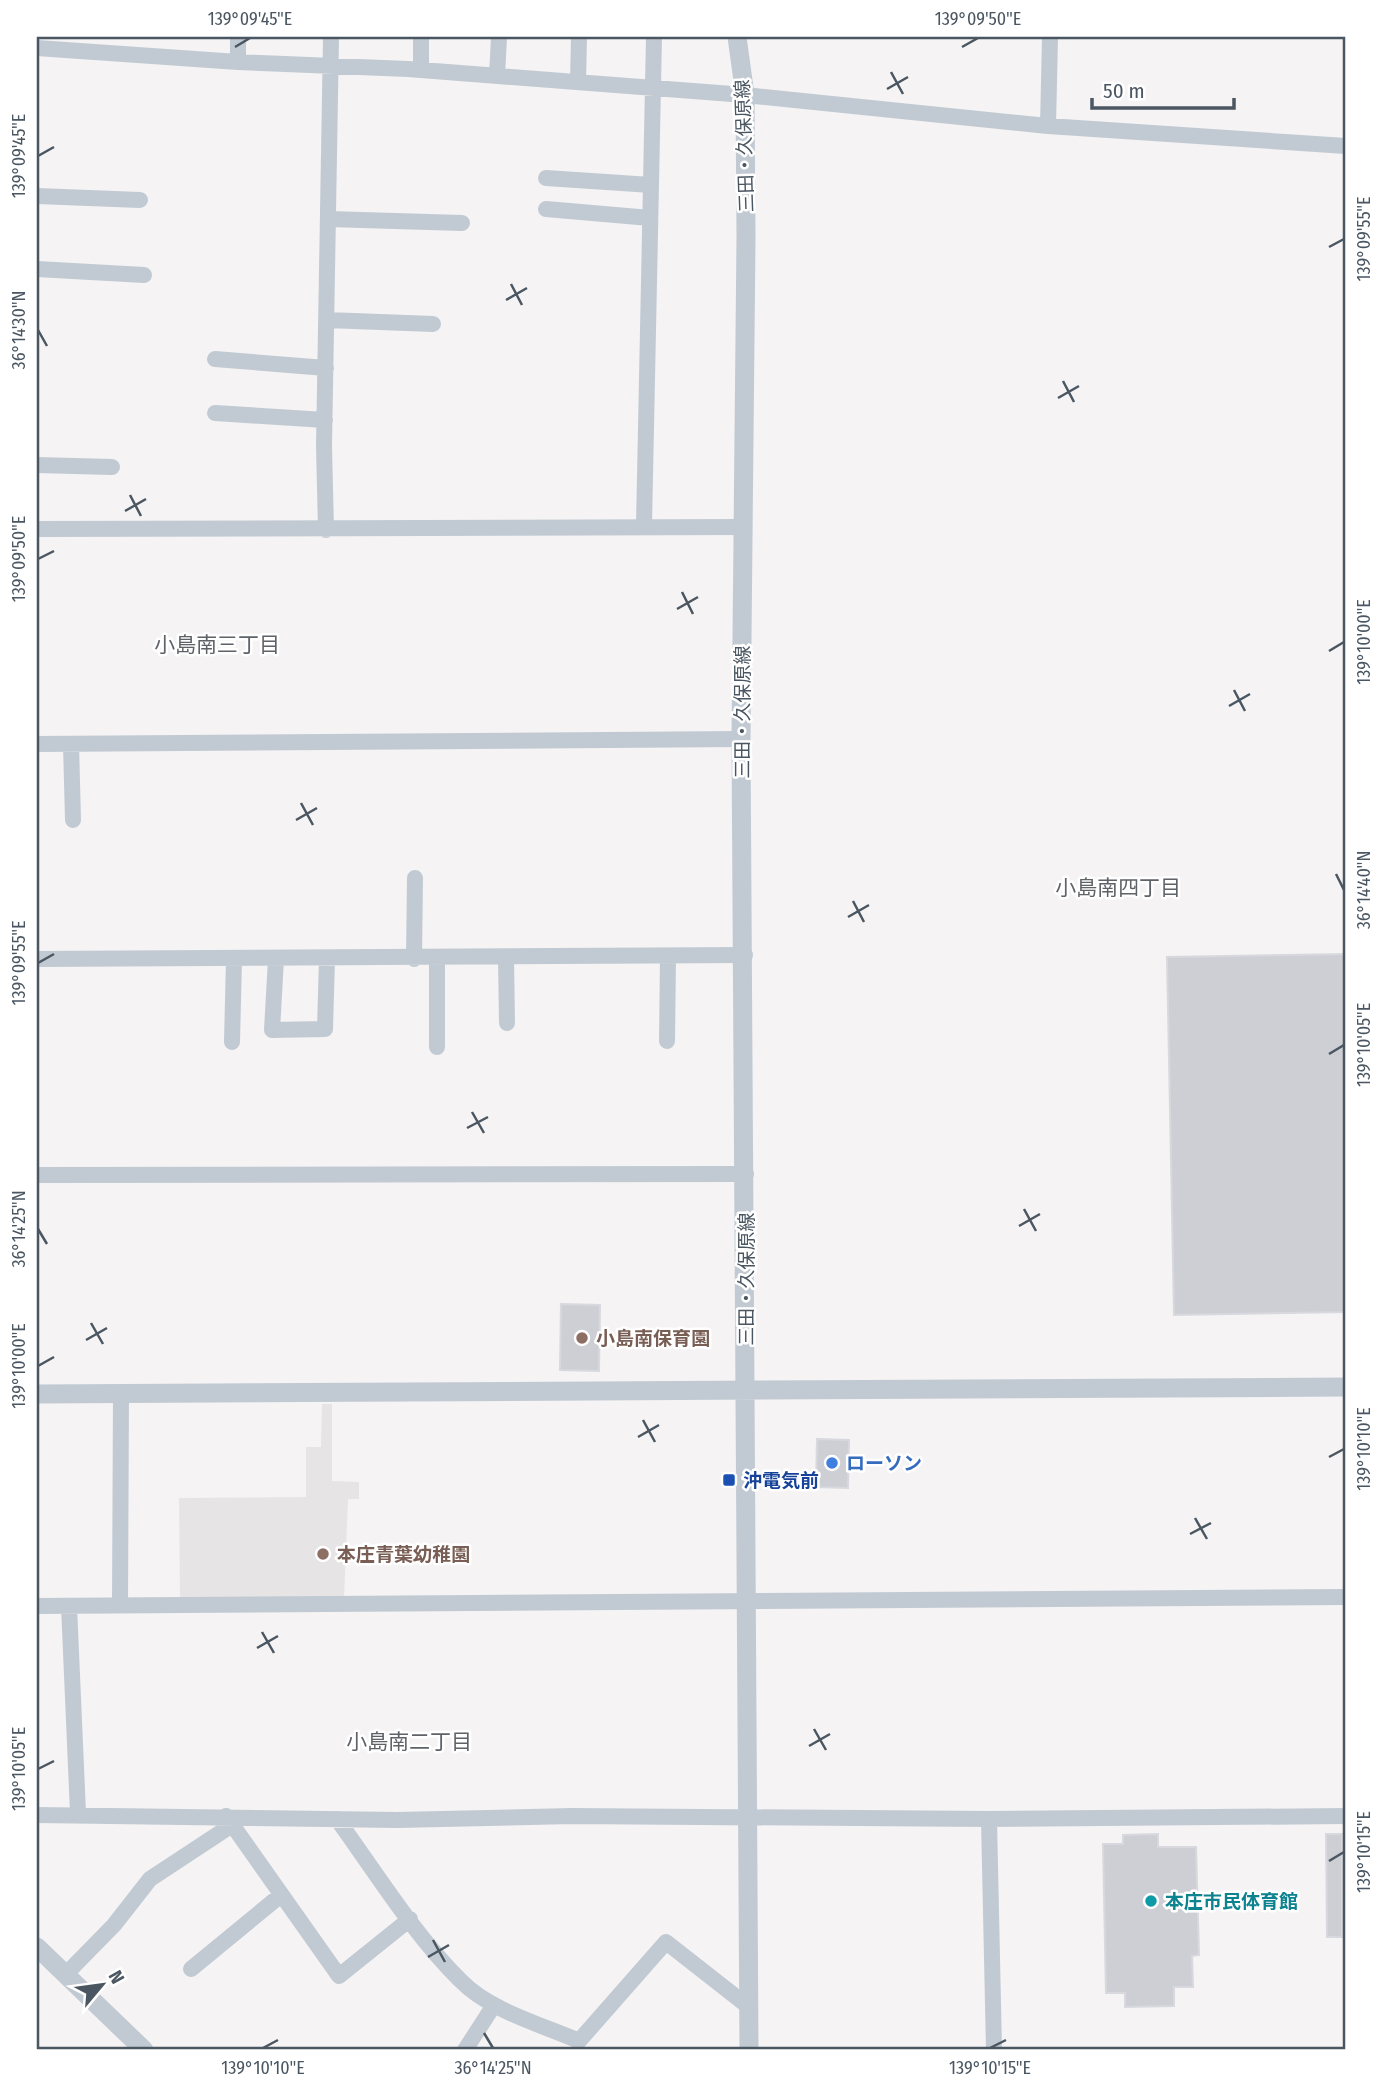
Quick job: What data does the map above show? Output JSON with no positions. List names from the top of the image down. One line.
{"streets":{"street":["三田・久保原線"]},"districts":["小島南三丁目","小島南四丁目","小島南二丁目"],"places":{"other":["小島南保育園","ローソン","本庄青葉幼稚園","本庄市民体育館"],"transit":["沖電気前"]},"scale_bar":"50 m","north":"top right","coordinates":["139°09'45\"E","139°09'50\"E","139°09'55\"E","36°14'30\"N","139°10'00\"E","36°14'40\"N","139°10'05\"E","36°14'25\"N","139°10'10\"E","139°10'15\"E"]}
